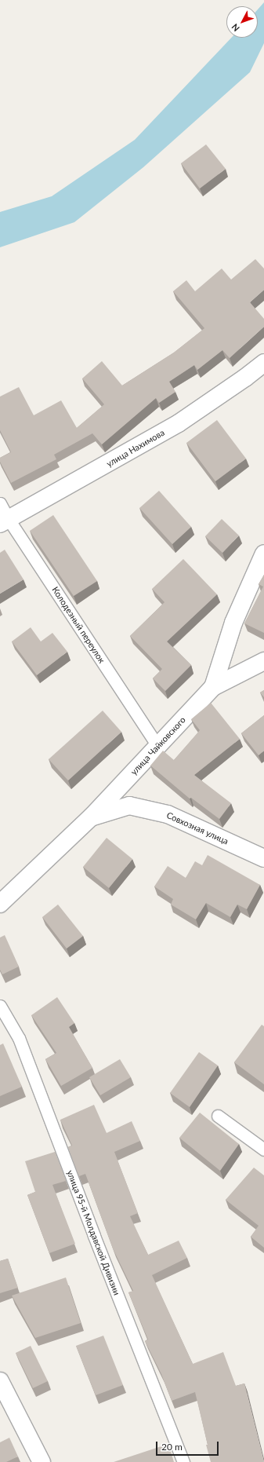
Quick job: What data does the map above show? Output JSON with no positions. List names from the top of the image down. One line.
{"streets":{"street":["улица Нахимова","улица Чайковского","Совхозная улица"],"lane":["Колодезный переулок","улица 95-й Молдавской Дивизии"]},"crossings":[["улица Нахимова","Колодезный переулок"],["Колодезный переулок","улица Чайковского"],["улица Чайковского","Совхозная улица"]],"scale_bar":"20 m","north":"bottom left"}
